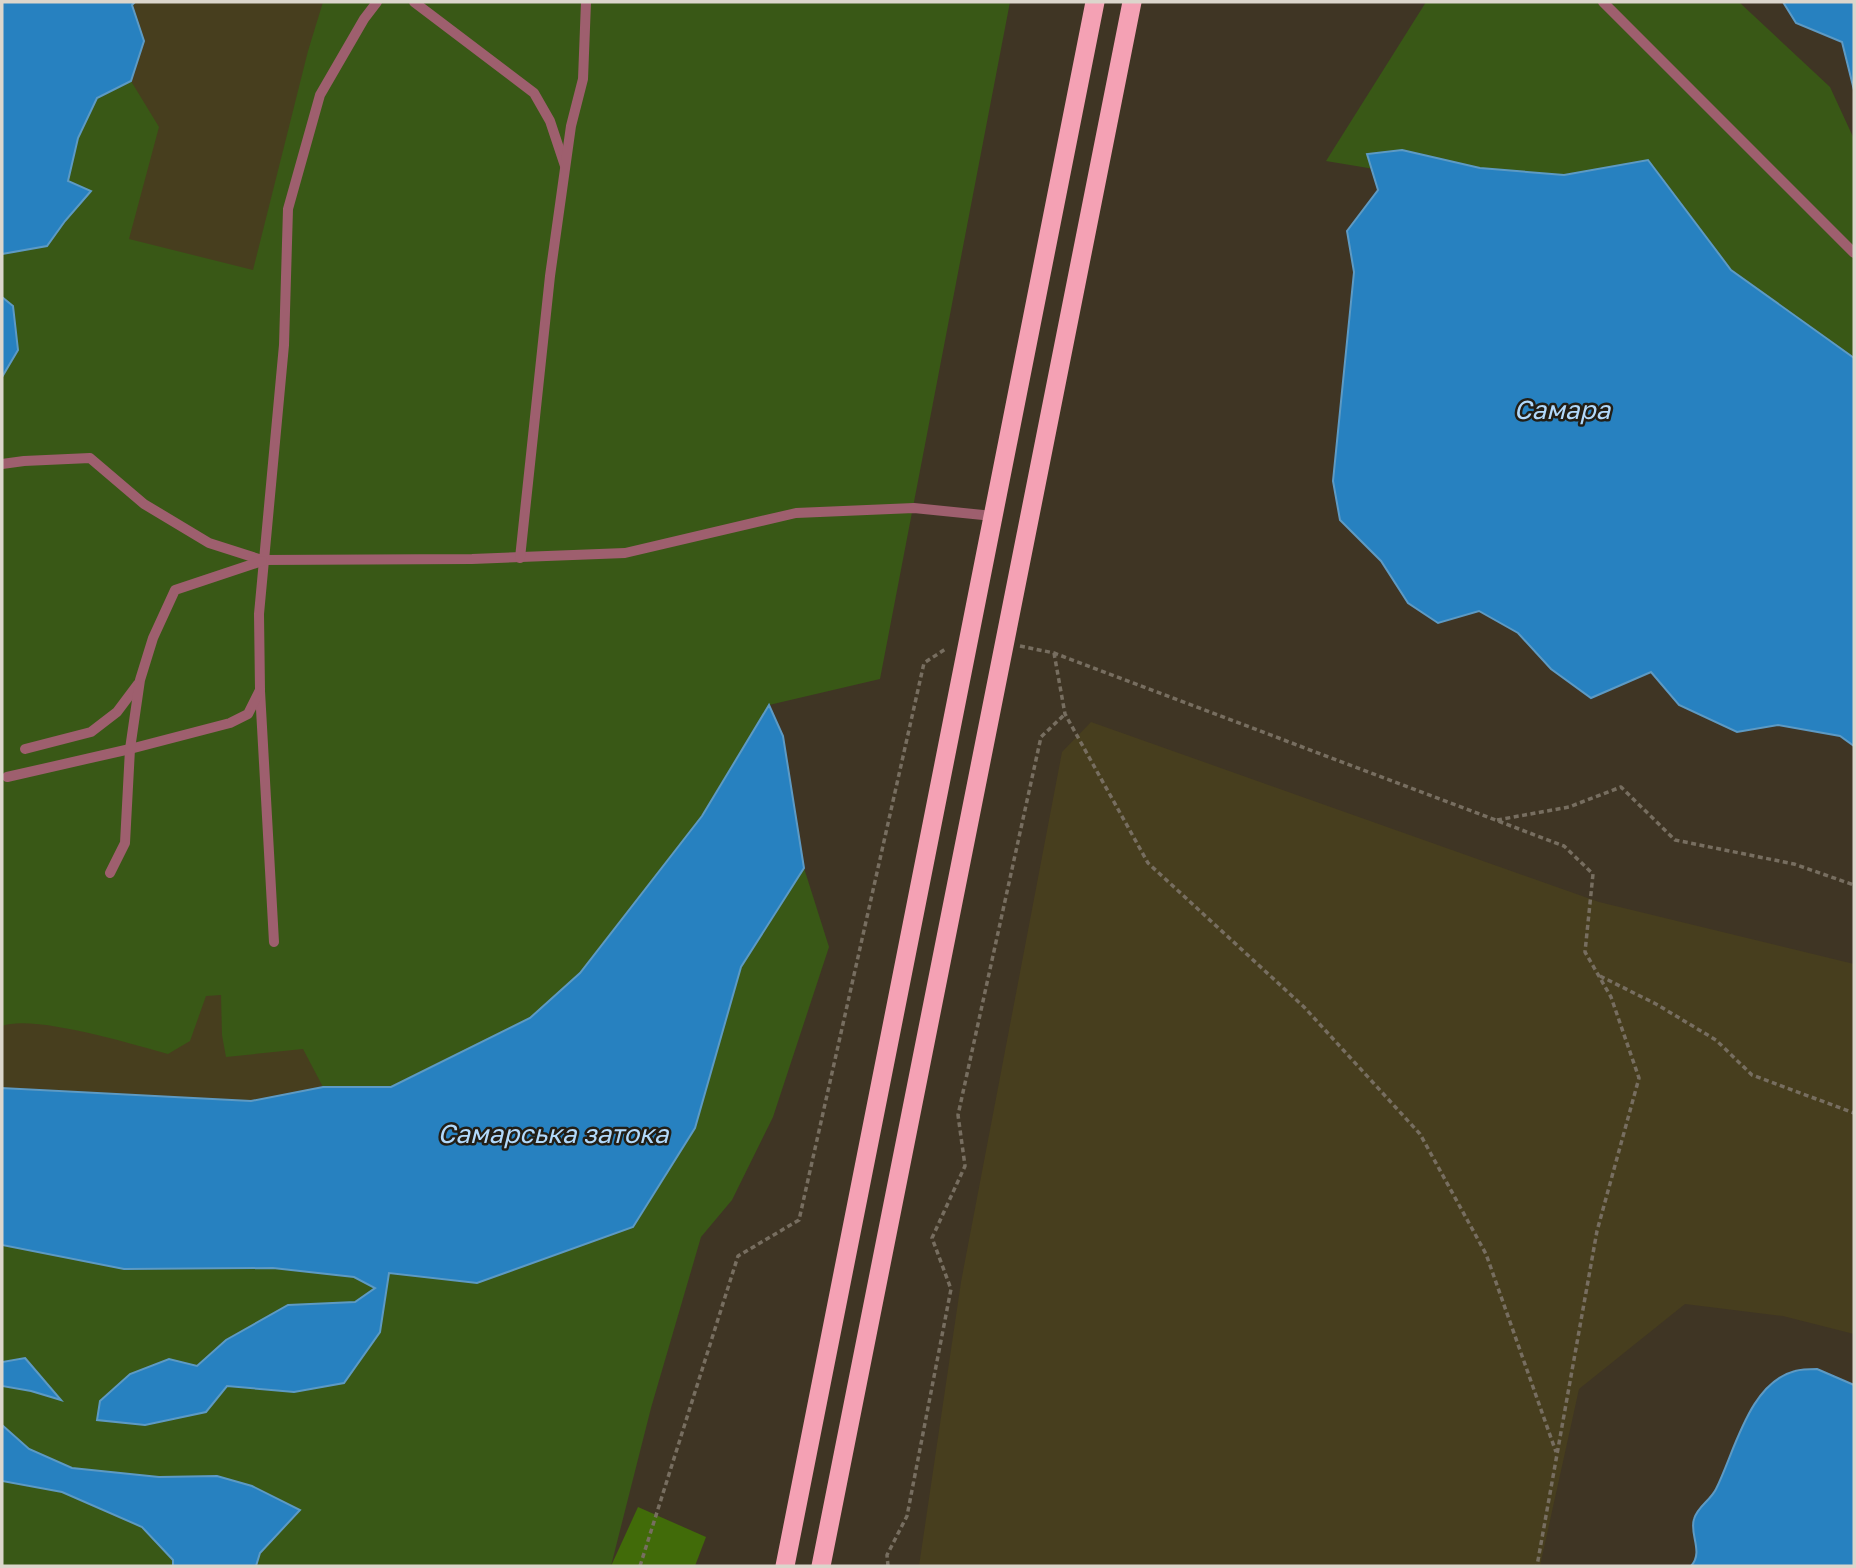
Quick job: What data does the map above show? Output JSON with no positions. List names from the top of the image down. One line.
{"water":["Самара","Самарська затока"]}
